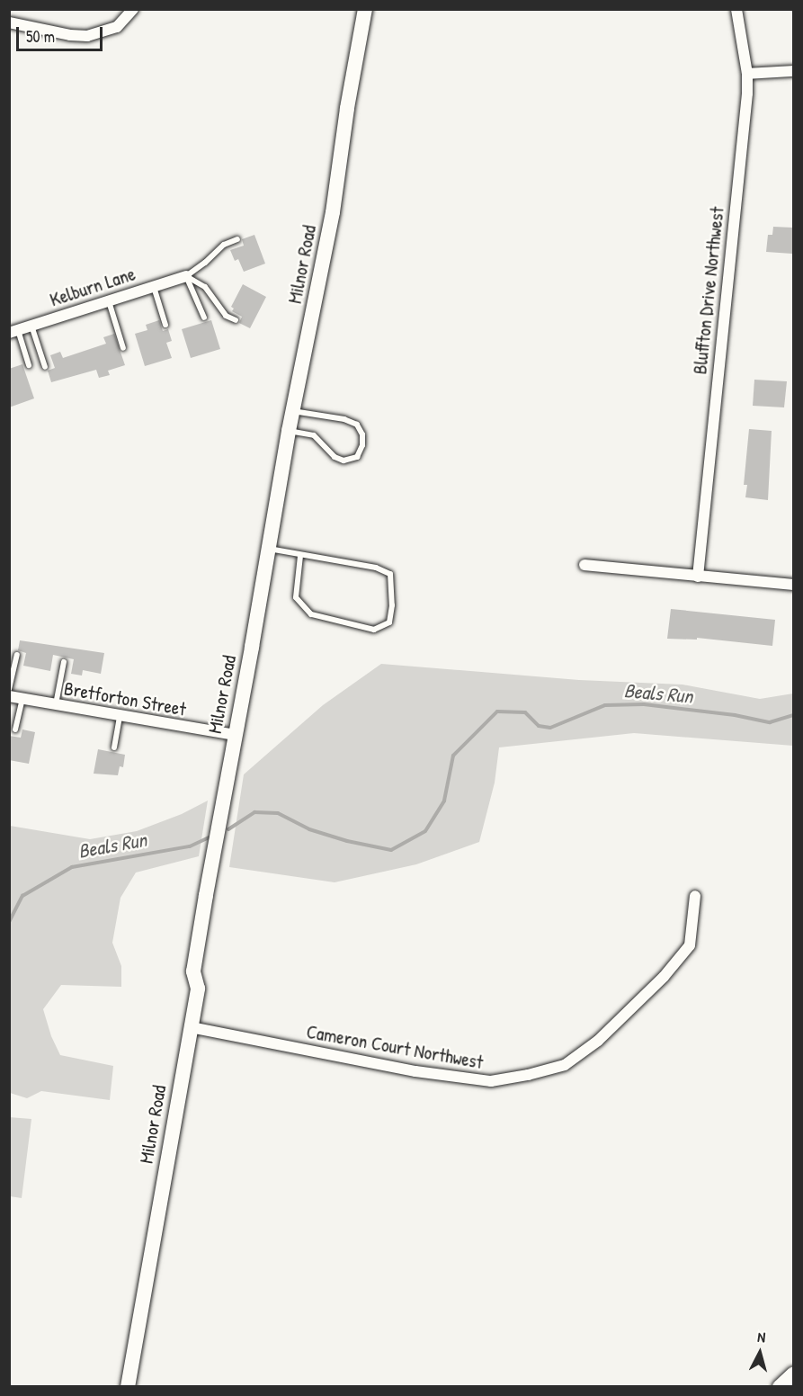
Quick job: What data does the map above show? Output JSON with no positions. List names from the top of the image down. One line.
{"streets":{"main road":["Milnor Road"],"street":["Kelburn Lane","Bluffton Drive Northwest","Bretforton Street","Cameron Court Northwest"]},"crossings":[["Milnor Road","Bretforton Street"],["Milnor Road","Cameron Court Northwest"]],"water":["Beals Run"],"scale_bar":"50 m","north":"top"}
